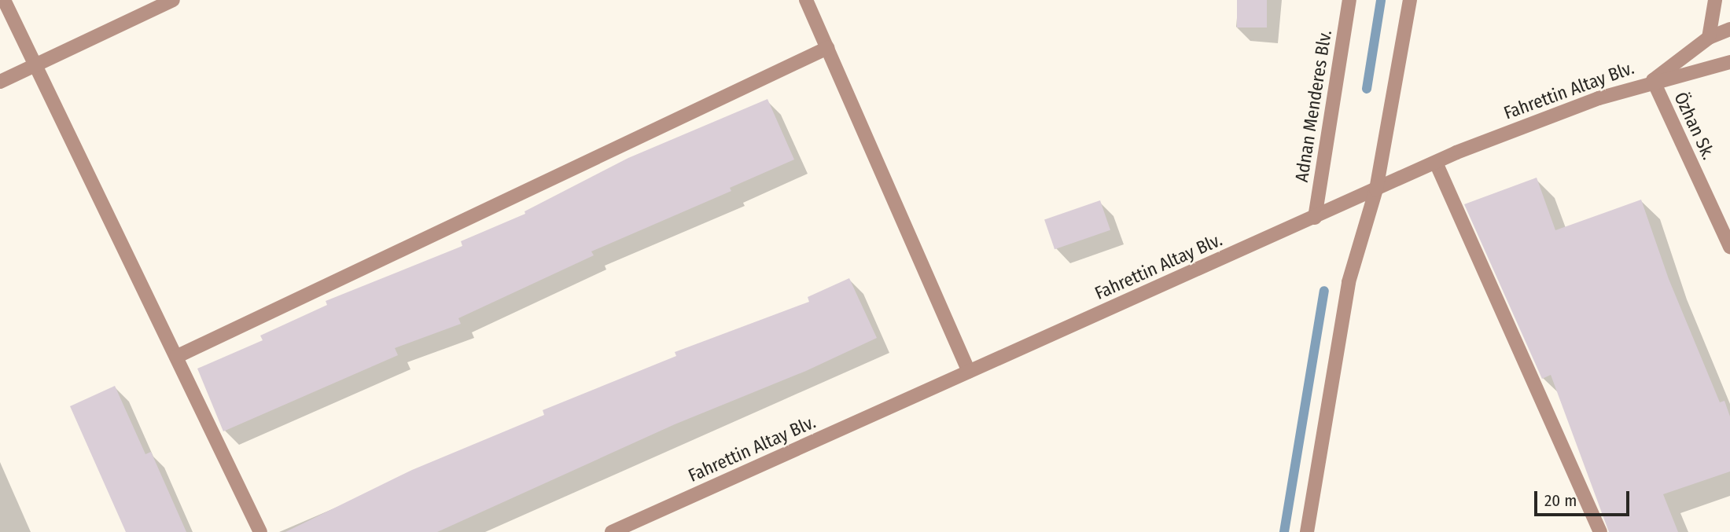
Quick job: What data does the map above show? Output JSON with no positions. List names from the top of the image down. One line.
{"streets":{"street":["Fahrettin Altay Blv.","Adnan Menderes Blv.","Özhan Sk."]},"crossings":[["Fahrettin Altay Blv.","Adnan Menderes Blv."],["Fahrettin Altay Blv.","Özhan Sk."]],"scale_bar":"20 m"}
